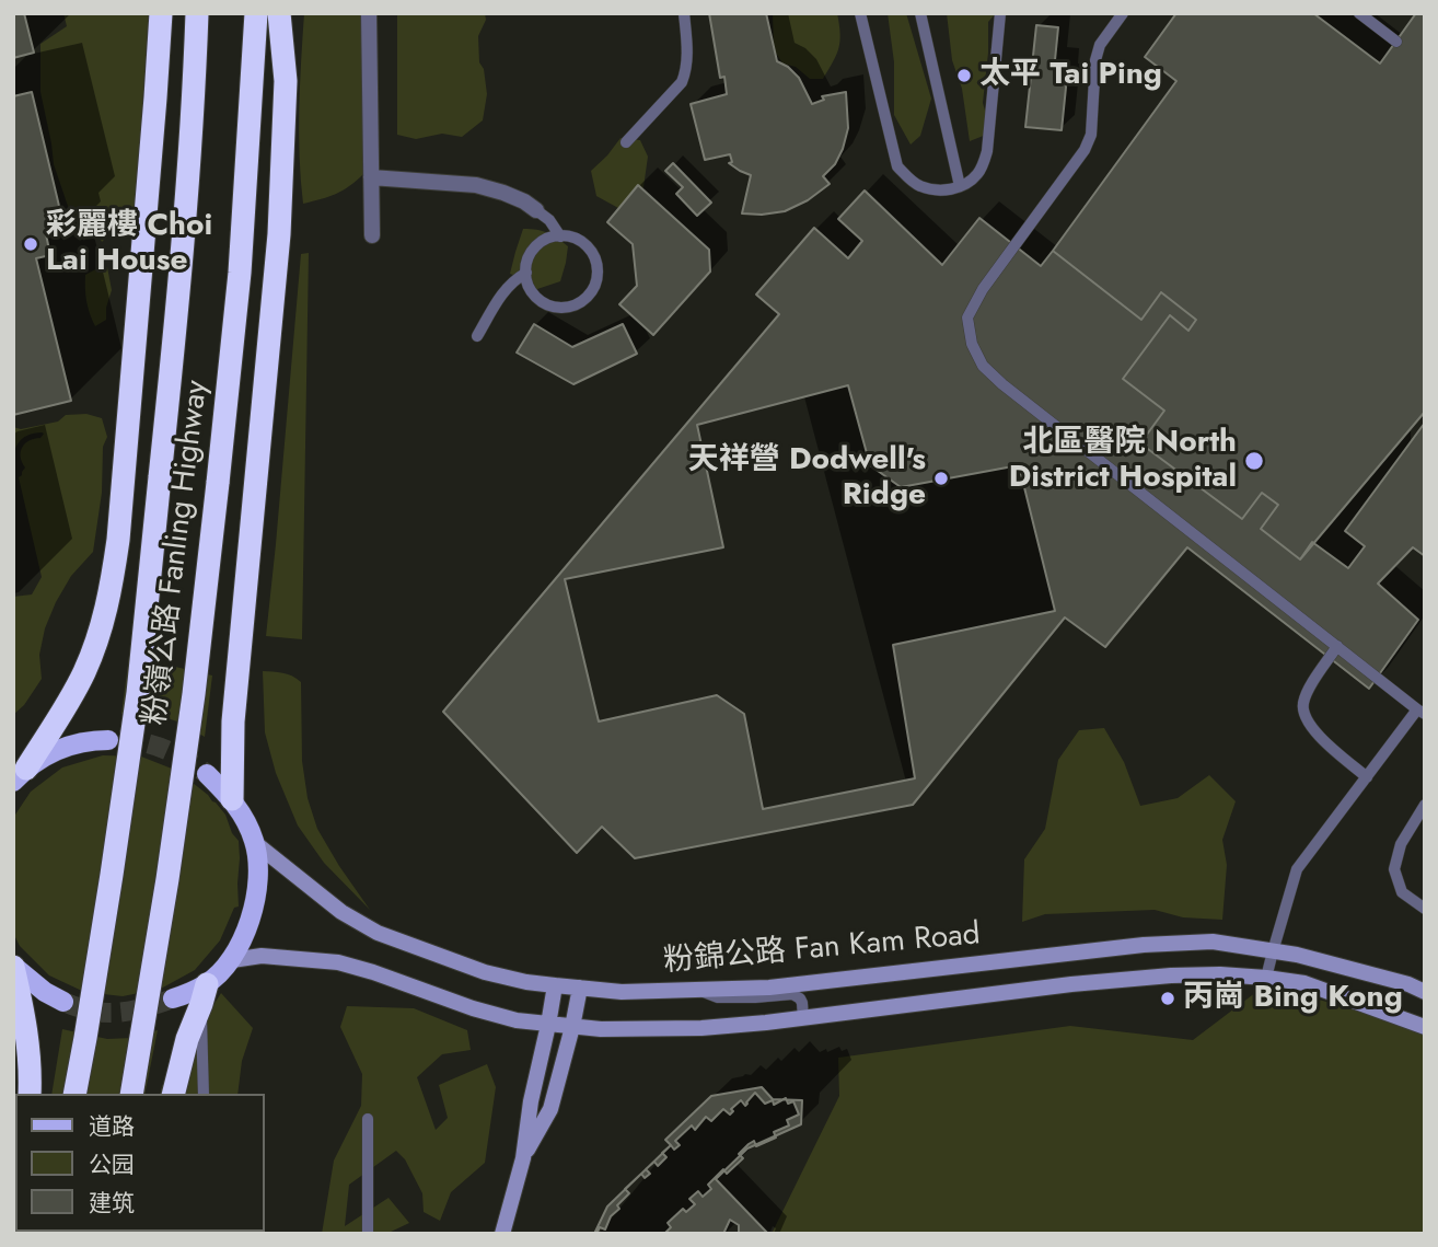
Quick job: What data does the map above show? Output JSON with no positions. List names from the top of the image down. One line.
{"streets":{"highway":["粉嶺公路 Fanling Highway"],"main road":["粉錦公路 Fan Kam Road"]},"places":["太平 Tai Ping","彩麗樓 Choi Lai House","北區醫院 North District Hospital","天祥營 Dodwell's Ridge","丙崗 Bing Kong"],"legend":["道路","公园","建筑"]}
